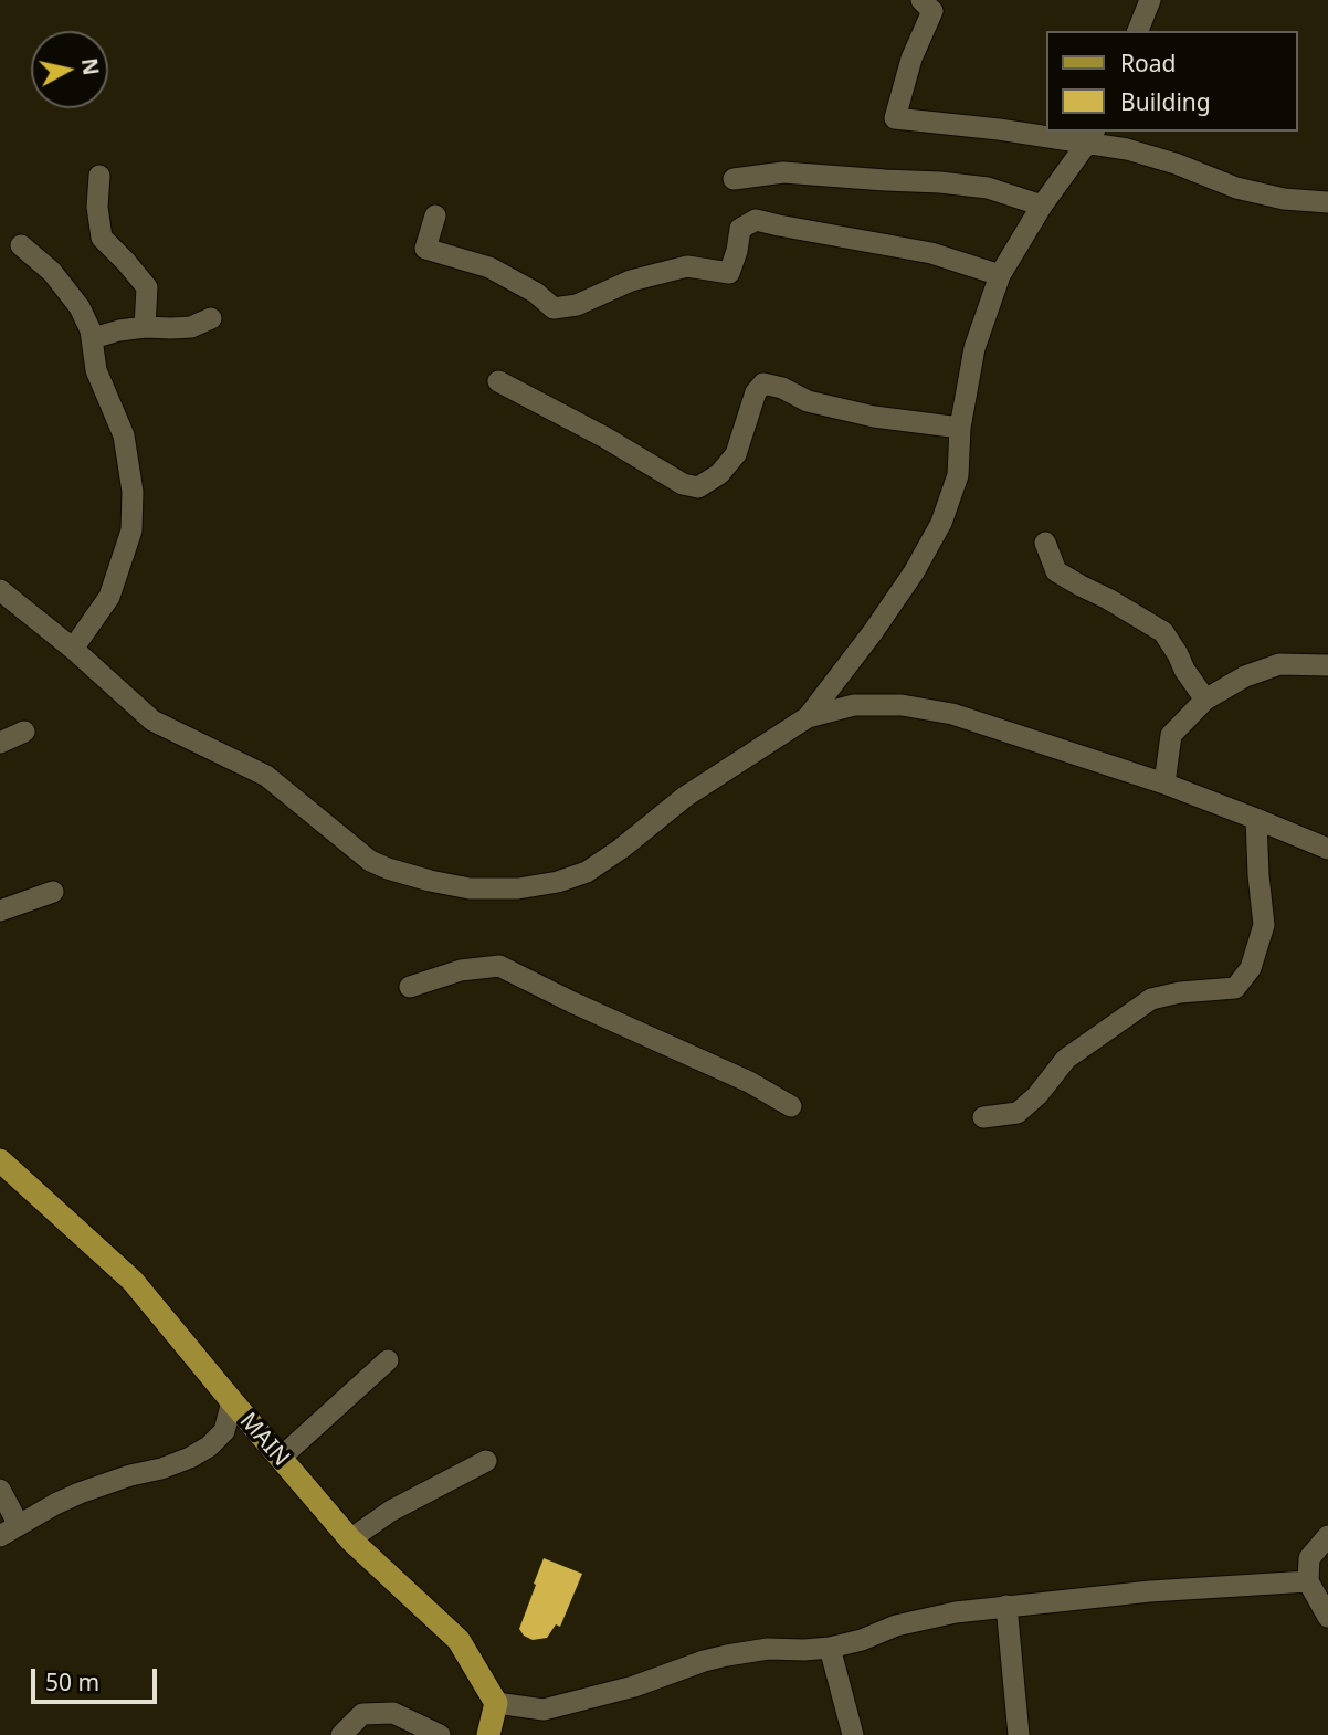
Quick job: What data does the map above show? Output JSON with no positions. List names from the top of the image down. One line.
{"streets":{"main road":["MAIN"]},"legend":["Road","Building"],"scale_bar":"50 m","north":"right"}
